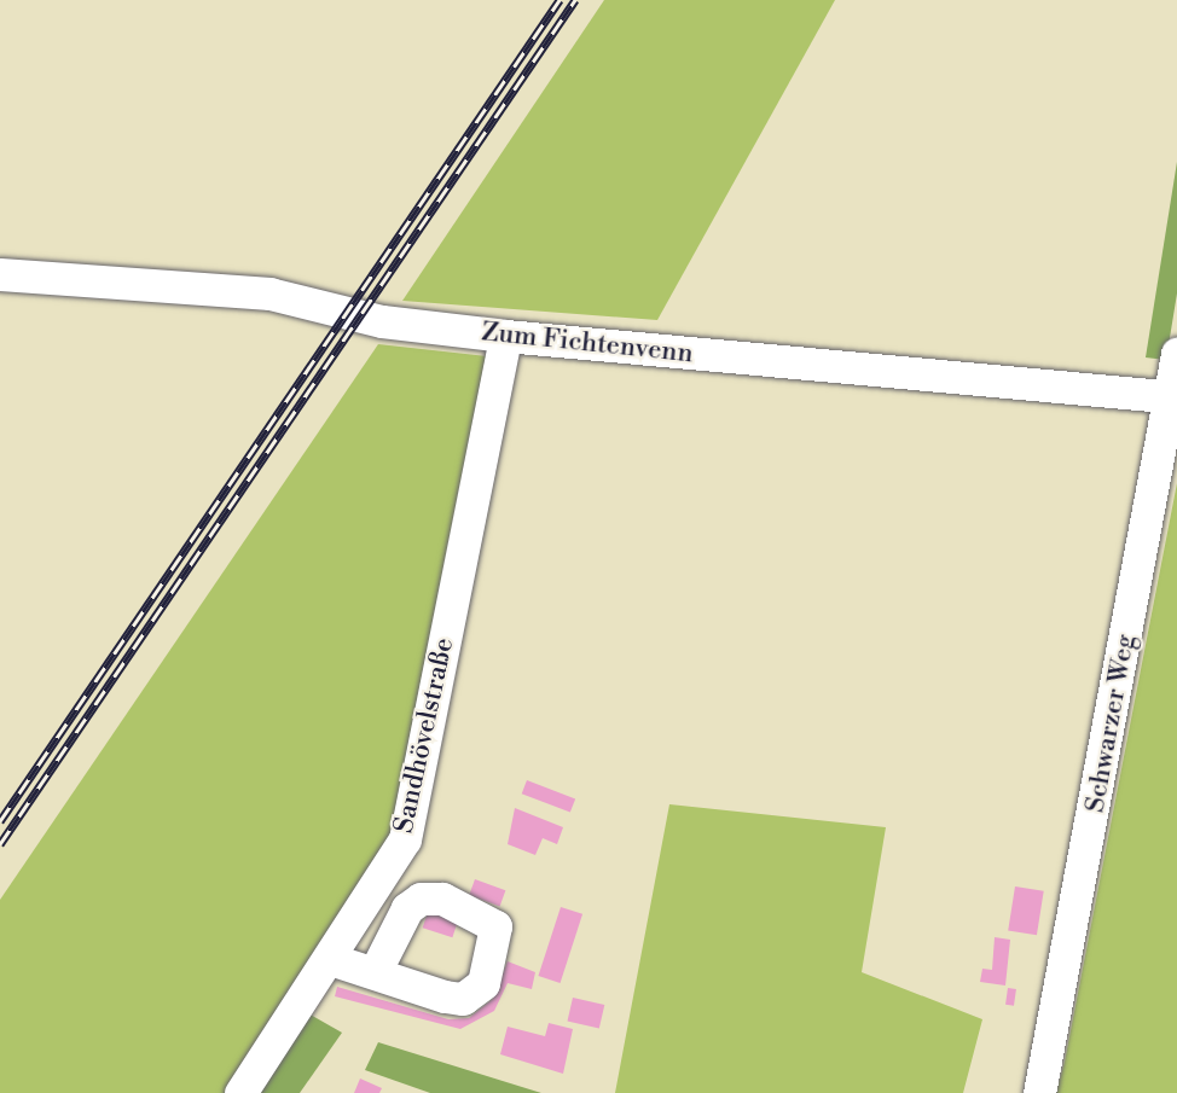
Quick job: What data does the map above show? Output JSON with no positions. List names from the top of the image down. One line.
{"streets":{"street":["Zum Fichtenvenn","Schwarzer Weg","Sandhövelstraße"]},"crossings":[["Zum Fichtenvenn","Schwarzer Weg"],["Zum Fichtenvenn","Sandhövelstraße"]]}
